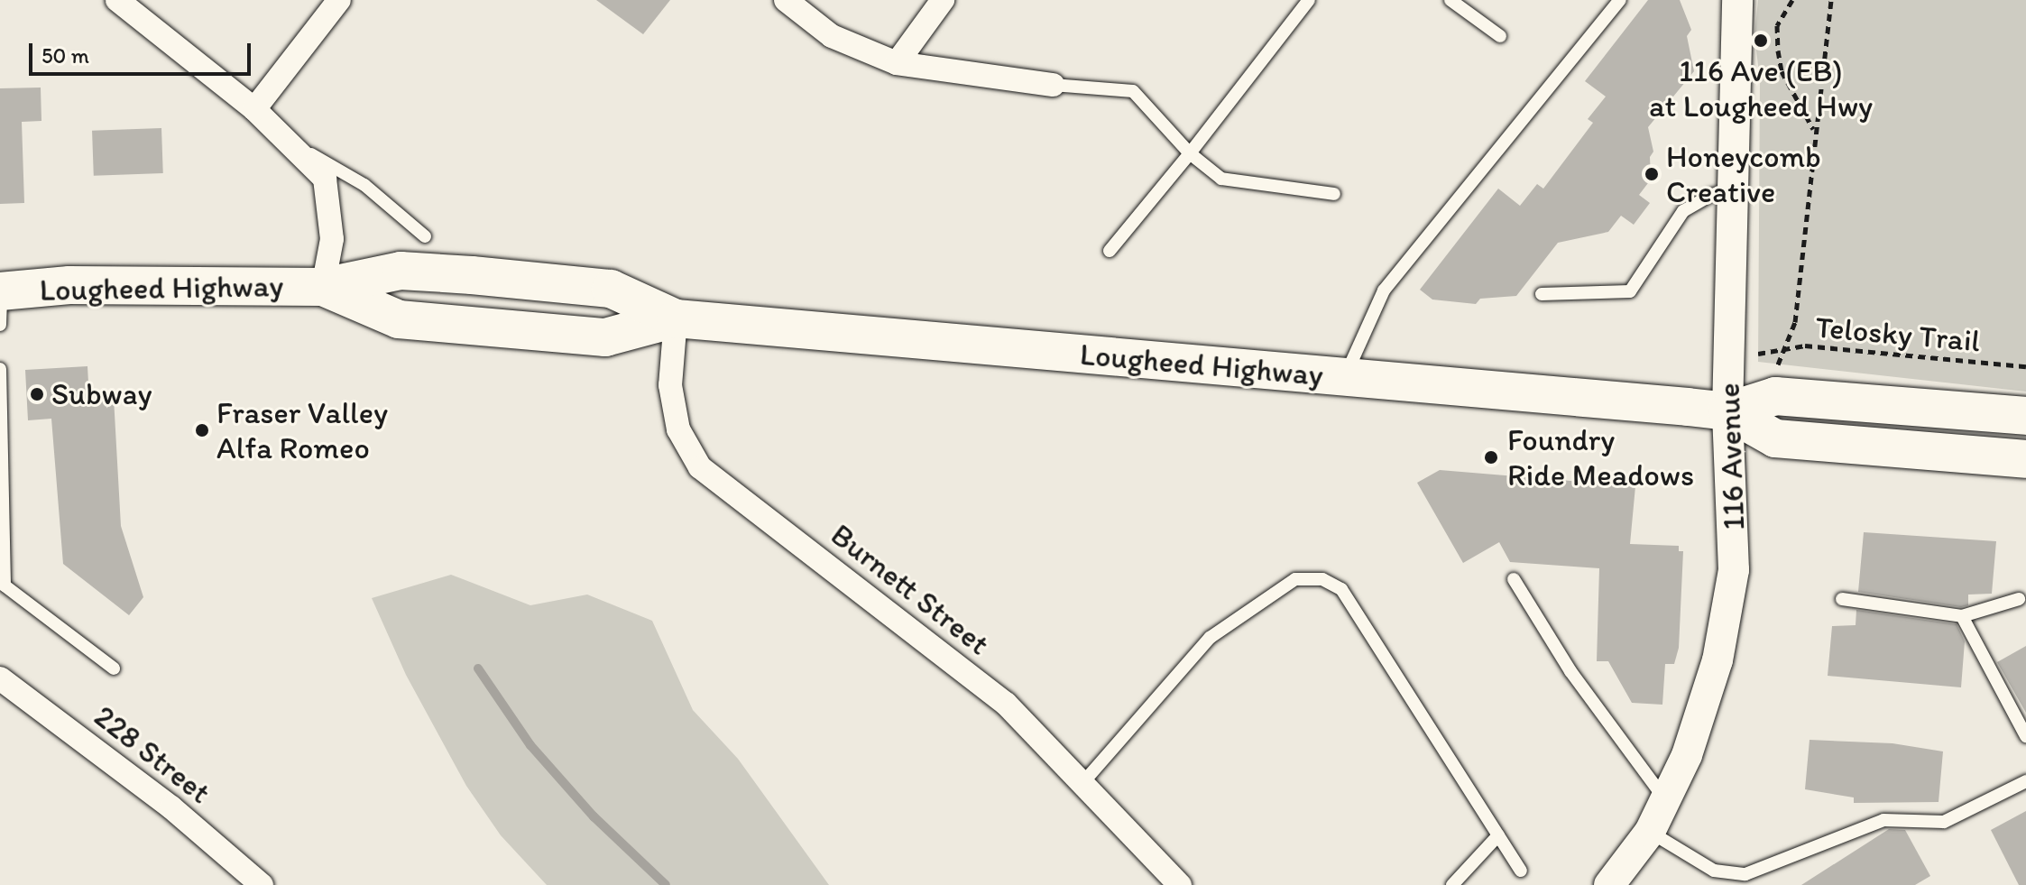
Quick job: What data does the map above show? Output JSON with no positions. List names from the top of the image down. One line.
{"streets":{"main road":["Lougheed Highway"],"street":["116 Avenue","Burnett Street","228 Street"],"path":["Telosky Trail"]},"crossings":[["Lougheed Highway","116 Avenue"],["Lougheed Highway","Burnett Street"]],"places":["116 Ave (EB) at Lougheed Hwy","Honeycomb Creative","Subway","Fraser Valley Alfa Romeo","Foundry Ride Meadows"],"scale_bar":"50 m"}
